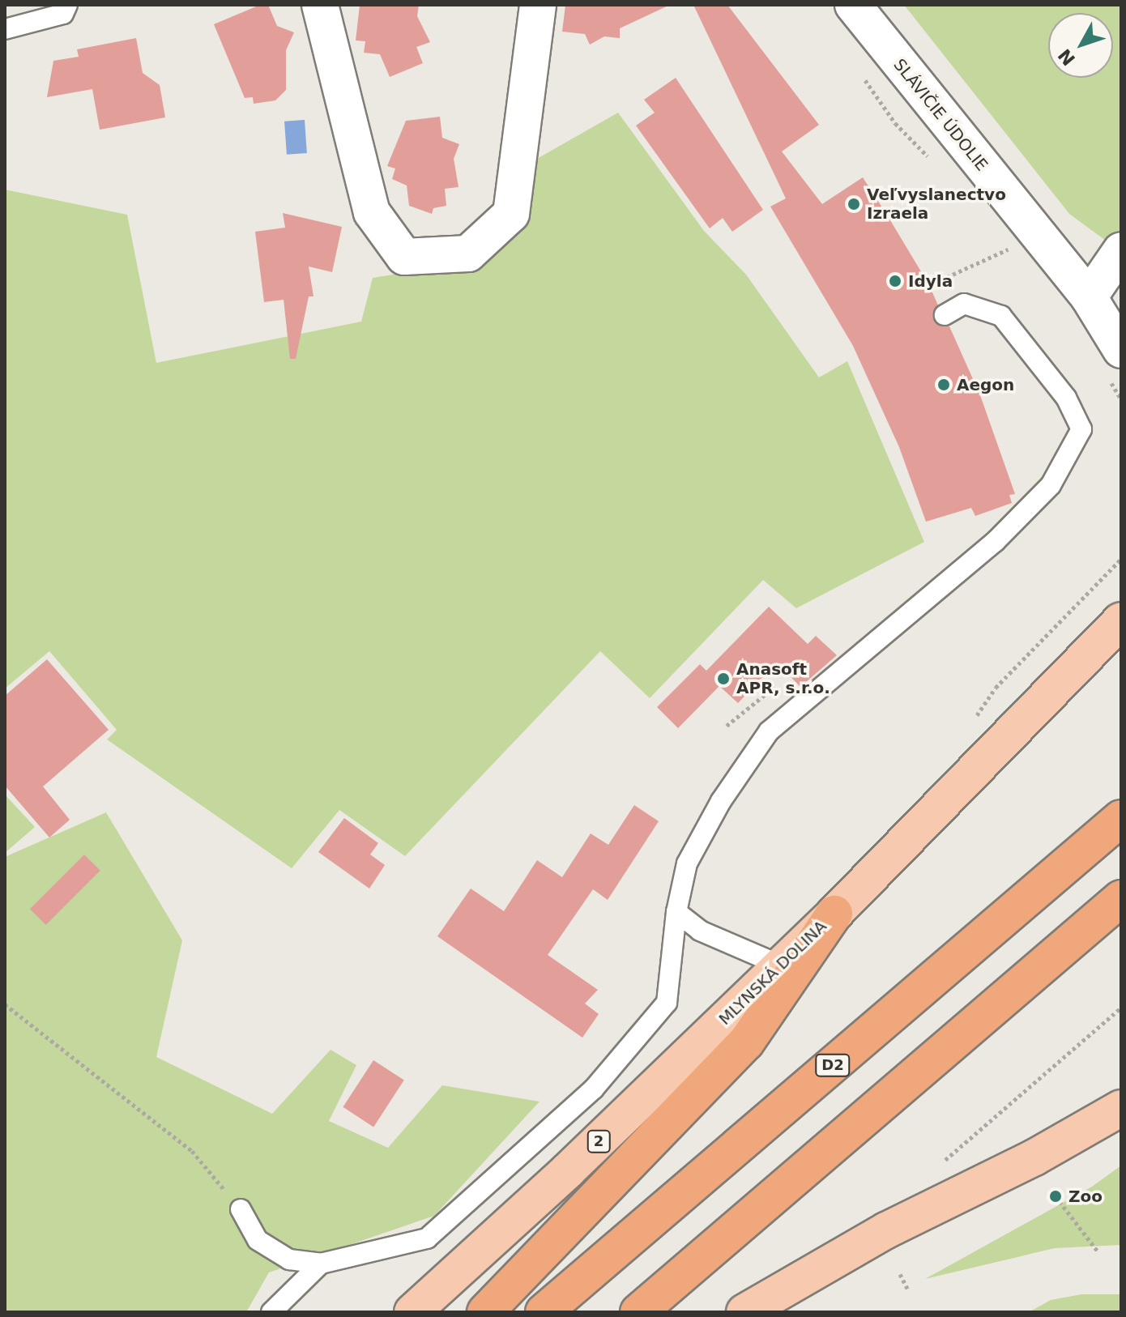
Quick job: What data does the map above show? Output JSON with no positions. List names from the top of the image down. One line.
{"streets":{"highway":["D2"],"main road":["MLYNSKÁ DOLINA","2"],"street":["SLÁVIČIE ÚDOLIE"]},"places":["Veľvyslanectvo Izraela","Idyla","Aegon","Anasoft APR, s.r.o.","Zoo"],"north":"bottom left"}
